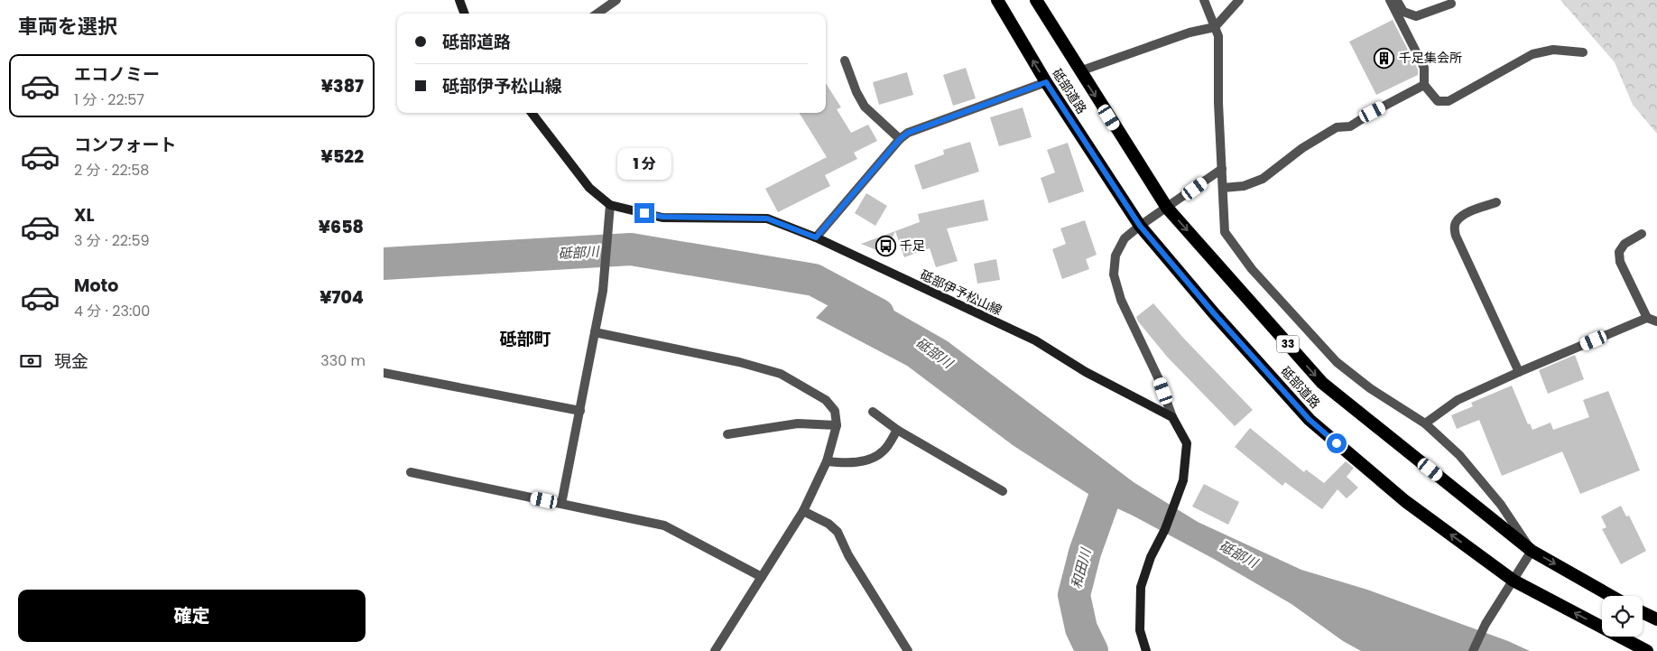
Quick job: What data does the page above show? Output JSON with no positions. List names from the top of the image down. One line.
{"streets":{"highway":["砥部道路","33"],"main road":["砥部伊予松山線"]},"districts":["砥部町"],"water":["砥部川","和田川"],"places":{"building":["千足集会所"],"bus stop":["千足"]},"page":{"heading":"車両を選択","banner":["砥部道路","砥部伊予松山線"],"list":[{"name":"エコノミー","note":"1 分 · 22:57","value":"¥387"},{"name":"コンフォート","note":"2 分 · 22:58","value":"¥522"},{"name":"XL","note":"3 分 · 22:59","value":"¥658"},{"name":"Moto","note":"4 分 · 23:00","value":"¥704"}],"bubble":"1 分","pay":["現金","330 m"],"buttons":"確定"}}
